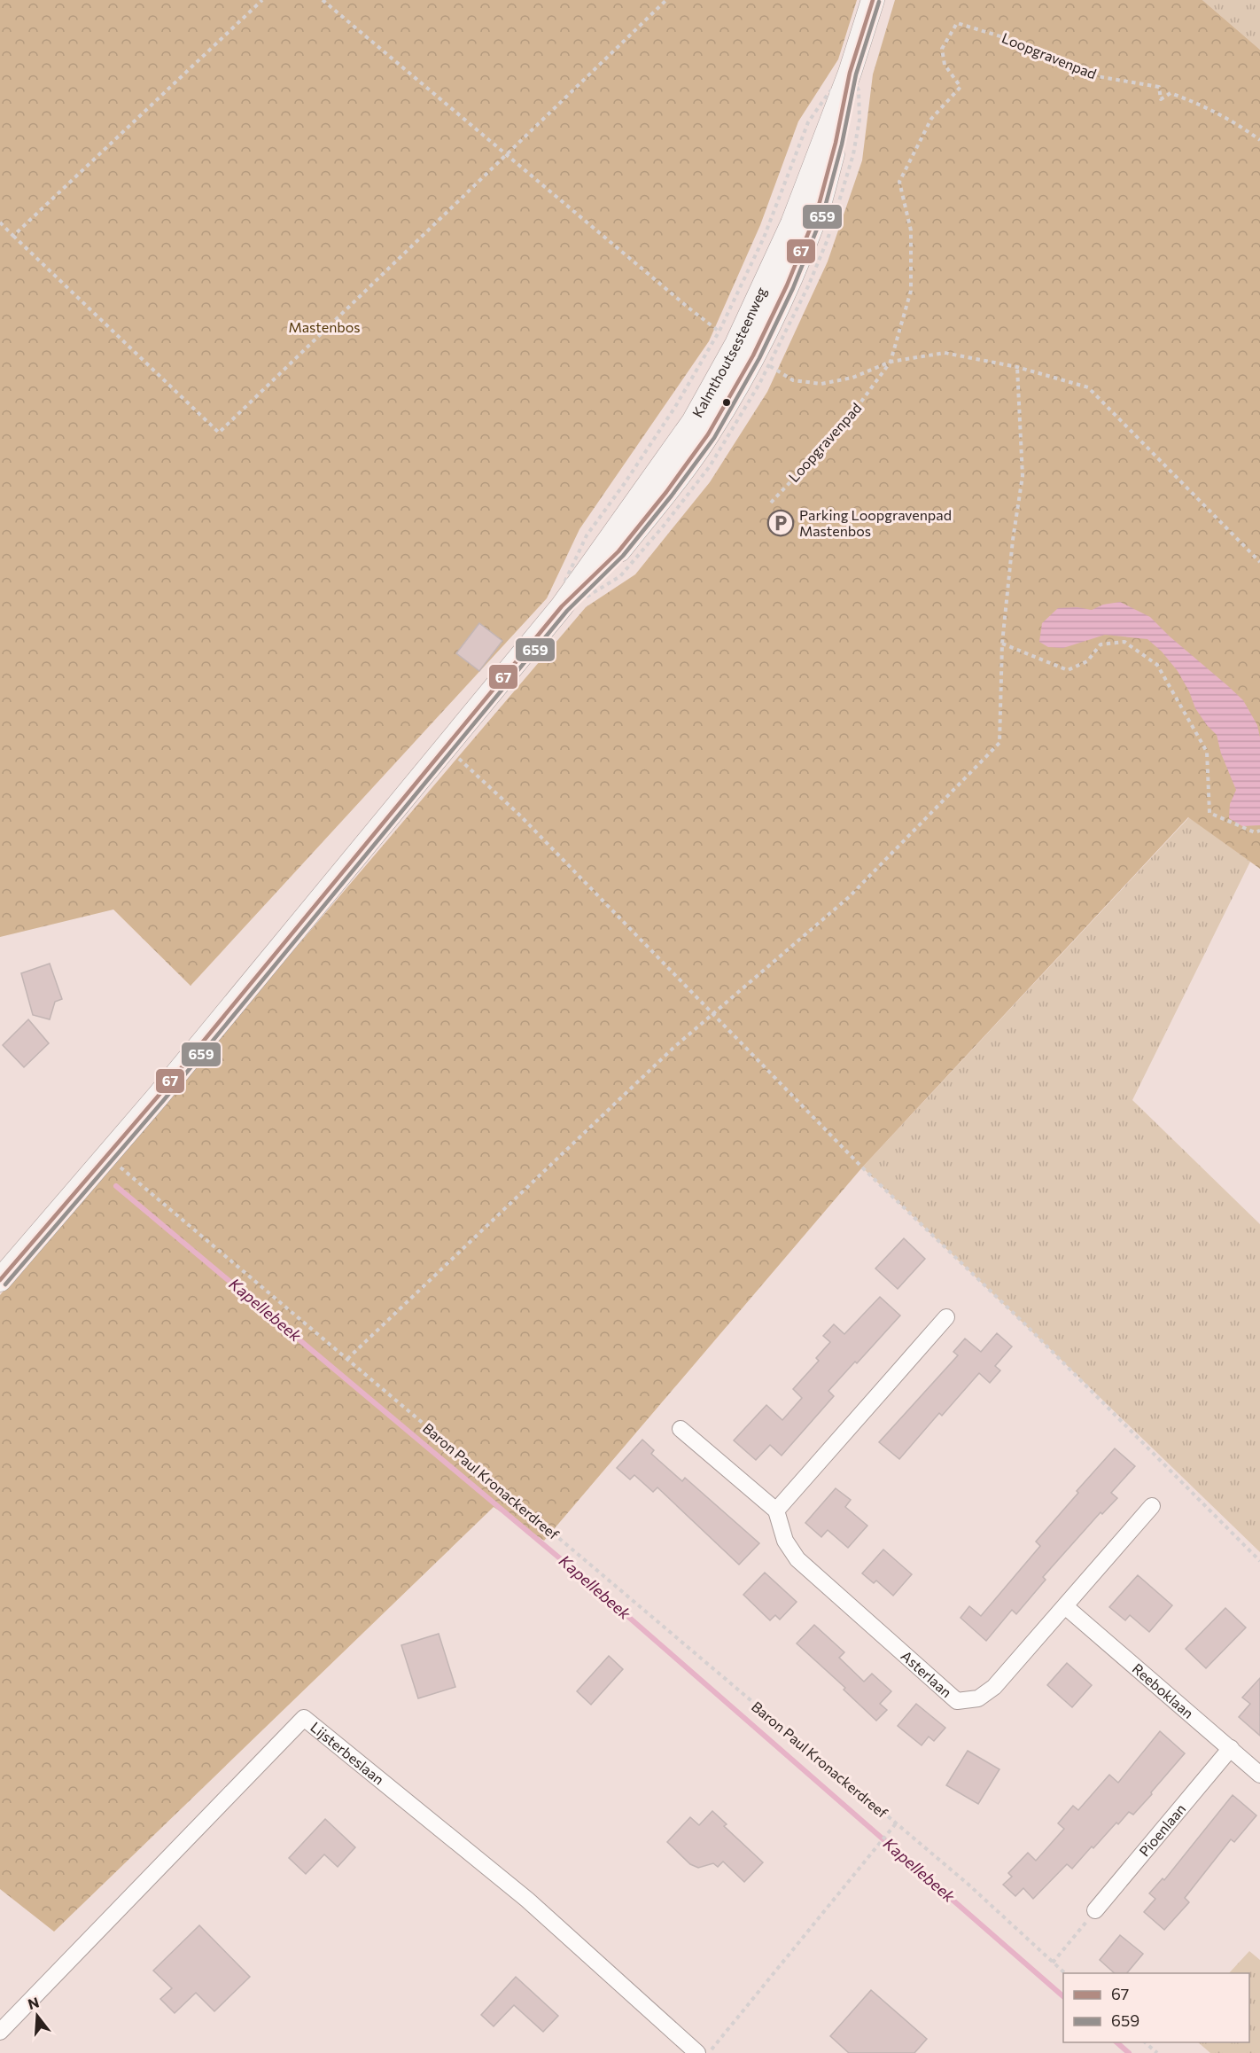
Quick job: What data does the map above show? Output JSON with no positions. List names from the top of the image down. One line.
{"streets":{"main road":["Kalmthoutsesteenweg"],"street":["Asterlaan","Reeboklaan","Lijsterbeslaan","Pioenlaan"],"path":["Loopgravenpad","Baron Paul Kronackerdreef"]},"crossings":[["Kalmthoutsesteenweg","Baron Paul Kronackerdreef"],["Asterlaan","Reeboklaan"],["Reeboklaan","Pioenlaan"]],"water":["Kapellebeek"],"parks":["Mastenbos"],"places":{"parking":["Parking Loopgravenpad Mastenbos"]},"lines":["transit line 67","transit line 659"],"legend":["67","659"],"north":"top"}
